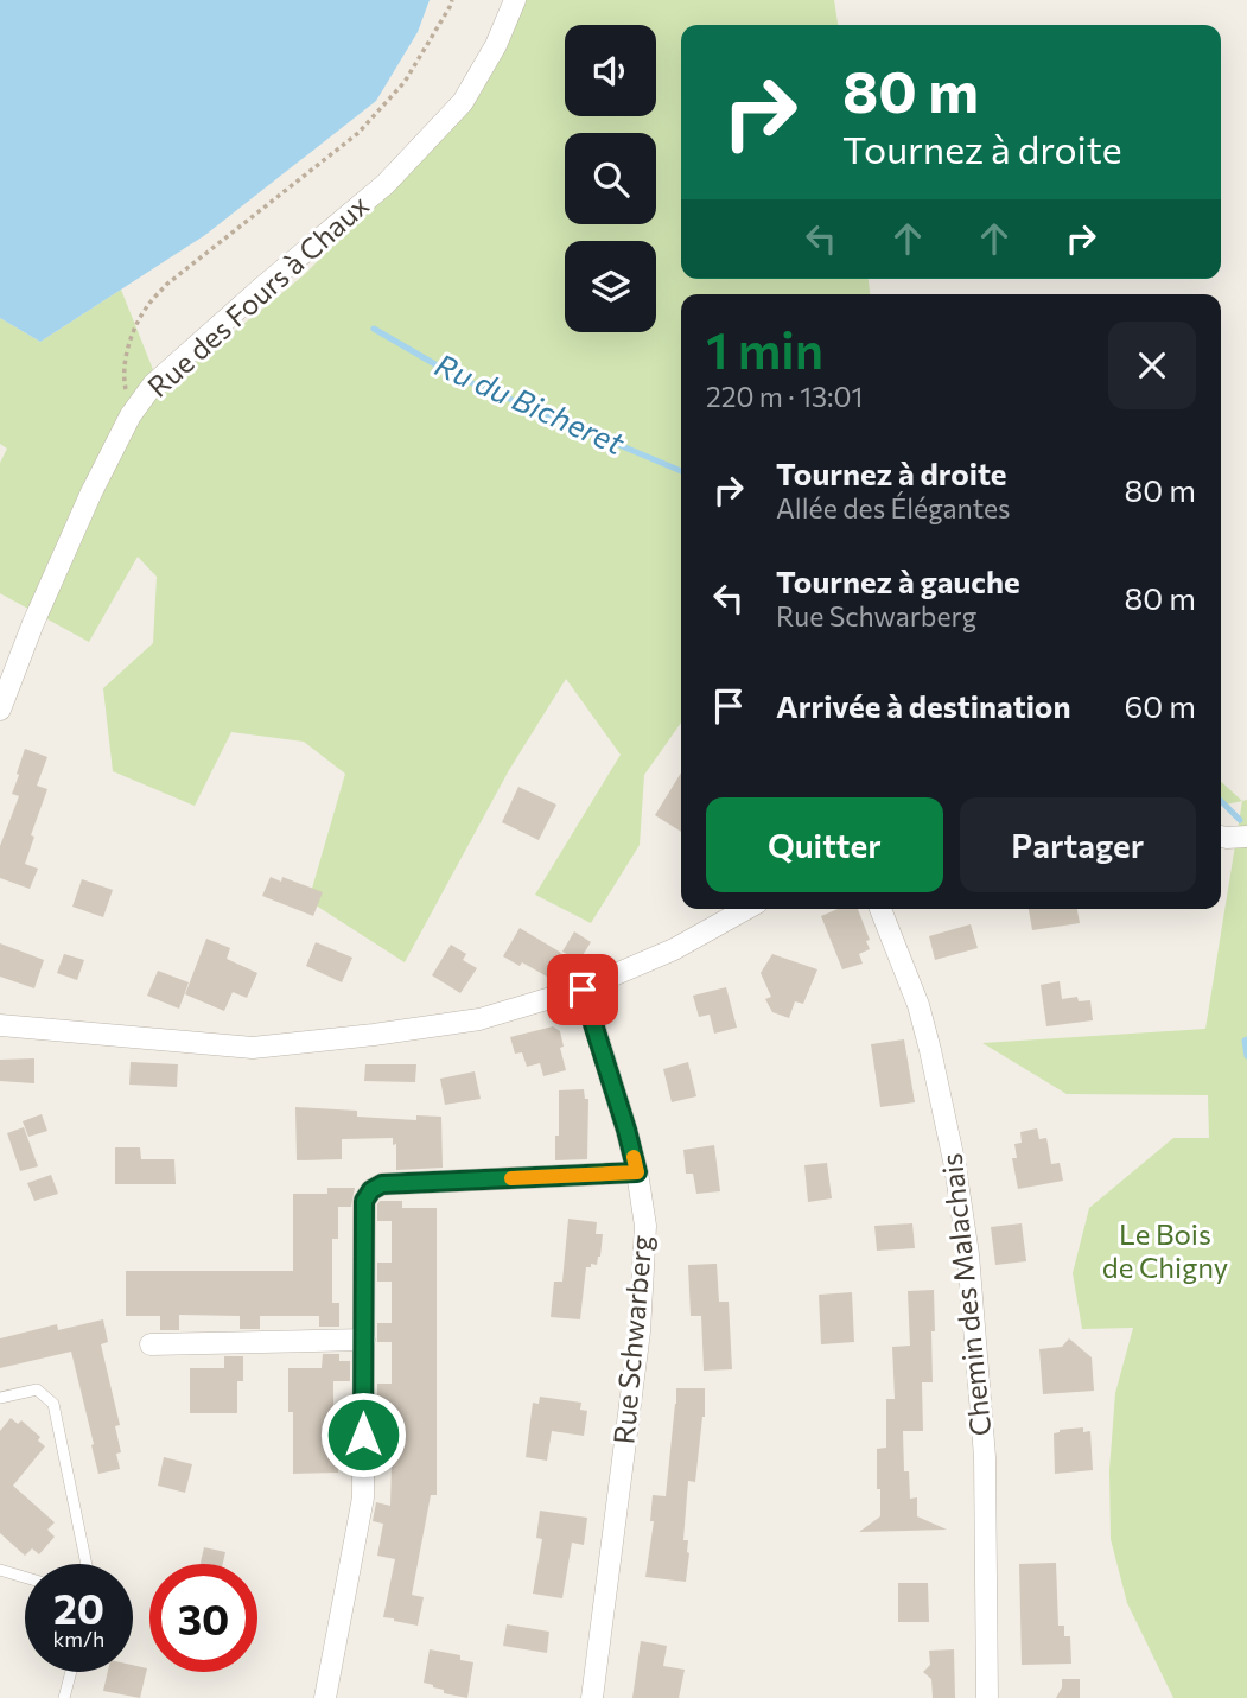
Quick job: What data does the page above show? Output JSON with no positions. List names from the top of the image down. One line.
{"streets":{"street":["Rue des Fours à Chaux","Chemin des Malachais","Rue Schwarberg"]},"water":["Ru du Bicheret"],"parks":["Le Bois de Chigny"],"page":{"turn":["80 m","Tournez à droite"],"heading":["1 min","220 m · 13:01"],"list":[{"name":"Tournez à droite","note":"Allée des Élégantes","value":"80 m"},{"name":"Tournez à gauche","note":"Rue Schwarberg","value":"80 m"},{"name":"Arrivée à destination","value":"60 m"}],"buttons":["Quitter","Partager"],"speed":"20 km/h","limit":"30"}}
